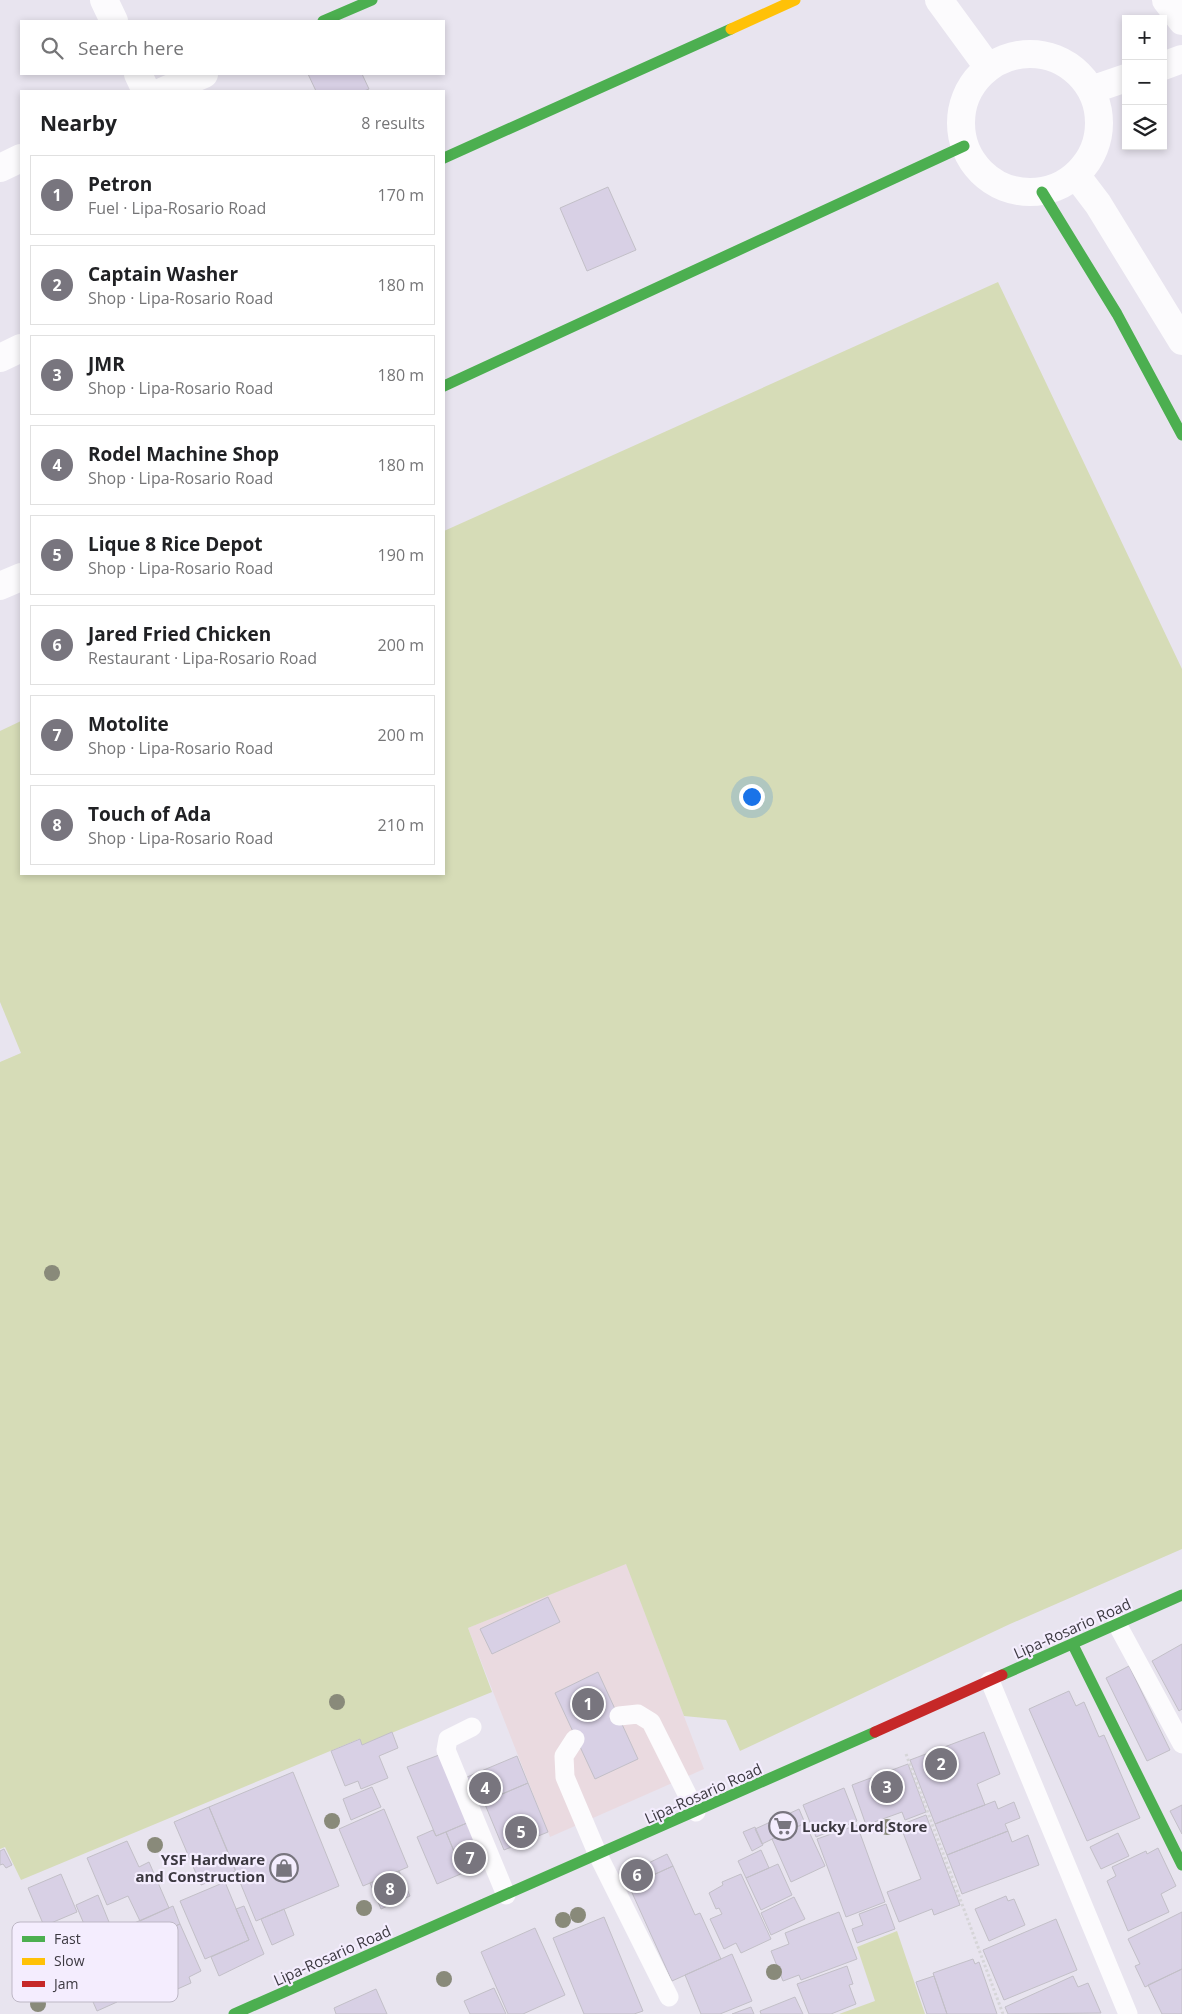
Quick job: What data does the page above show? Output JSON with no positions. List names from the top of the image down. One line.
{"streets":{"street":["Lipa-Rosario Road"]},"places":{"supermarket":["Lucky Lord Store"],"shop":["YSF Hardware and Construction"]},"legend":["Fast","Slow","Jam"],"page":{"map_buttons":["+","−"],"search":"Search here","heading":["Nearby","8 results"],"list":[{"mark":"1","name":"Petron","note":"Fuel · Lipa-Rosario Road","value":"170 m"},{"mark":"2","name":"Captain Washer","note":"Shop · Lipa-Rosario Road","value":"180 m"},{"mark":"3","name":"JMR","note":"Shop · Lipa-Rosario Road","value":"180 m"},{"mark":"4","name":"Rodel Machine Shop","note":"Shop · Lipa-Rosario Road","value":"180 m"},{"mark":"5","name":"Lique 8 Rice Depot","note":"Shop · Lipa-Rosario Road","value":"190 m"},{"mark":"6","name":"Jared Fried Chicken","note":"Restaurant · Lipa-Rosario Road","value":"200 m"},{"mark":"7","name":"Motolite","note":"Shop · Lipa-Rosario Road","value":"200 m"},{"mark":"8","name":"Touch of Ada","note":"Shop · Lipa-Rosario Road","value":"210 m"}],"pins":["1","2","3","4","5","7","6","8"]}}
